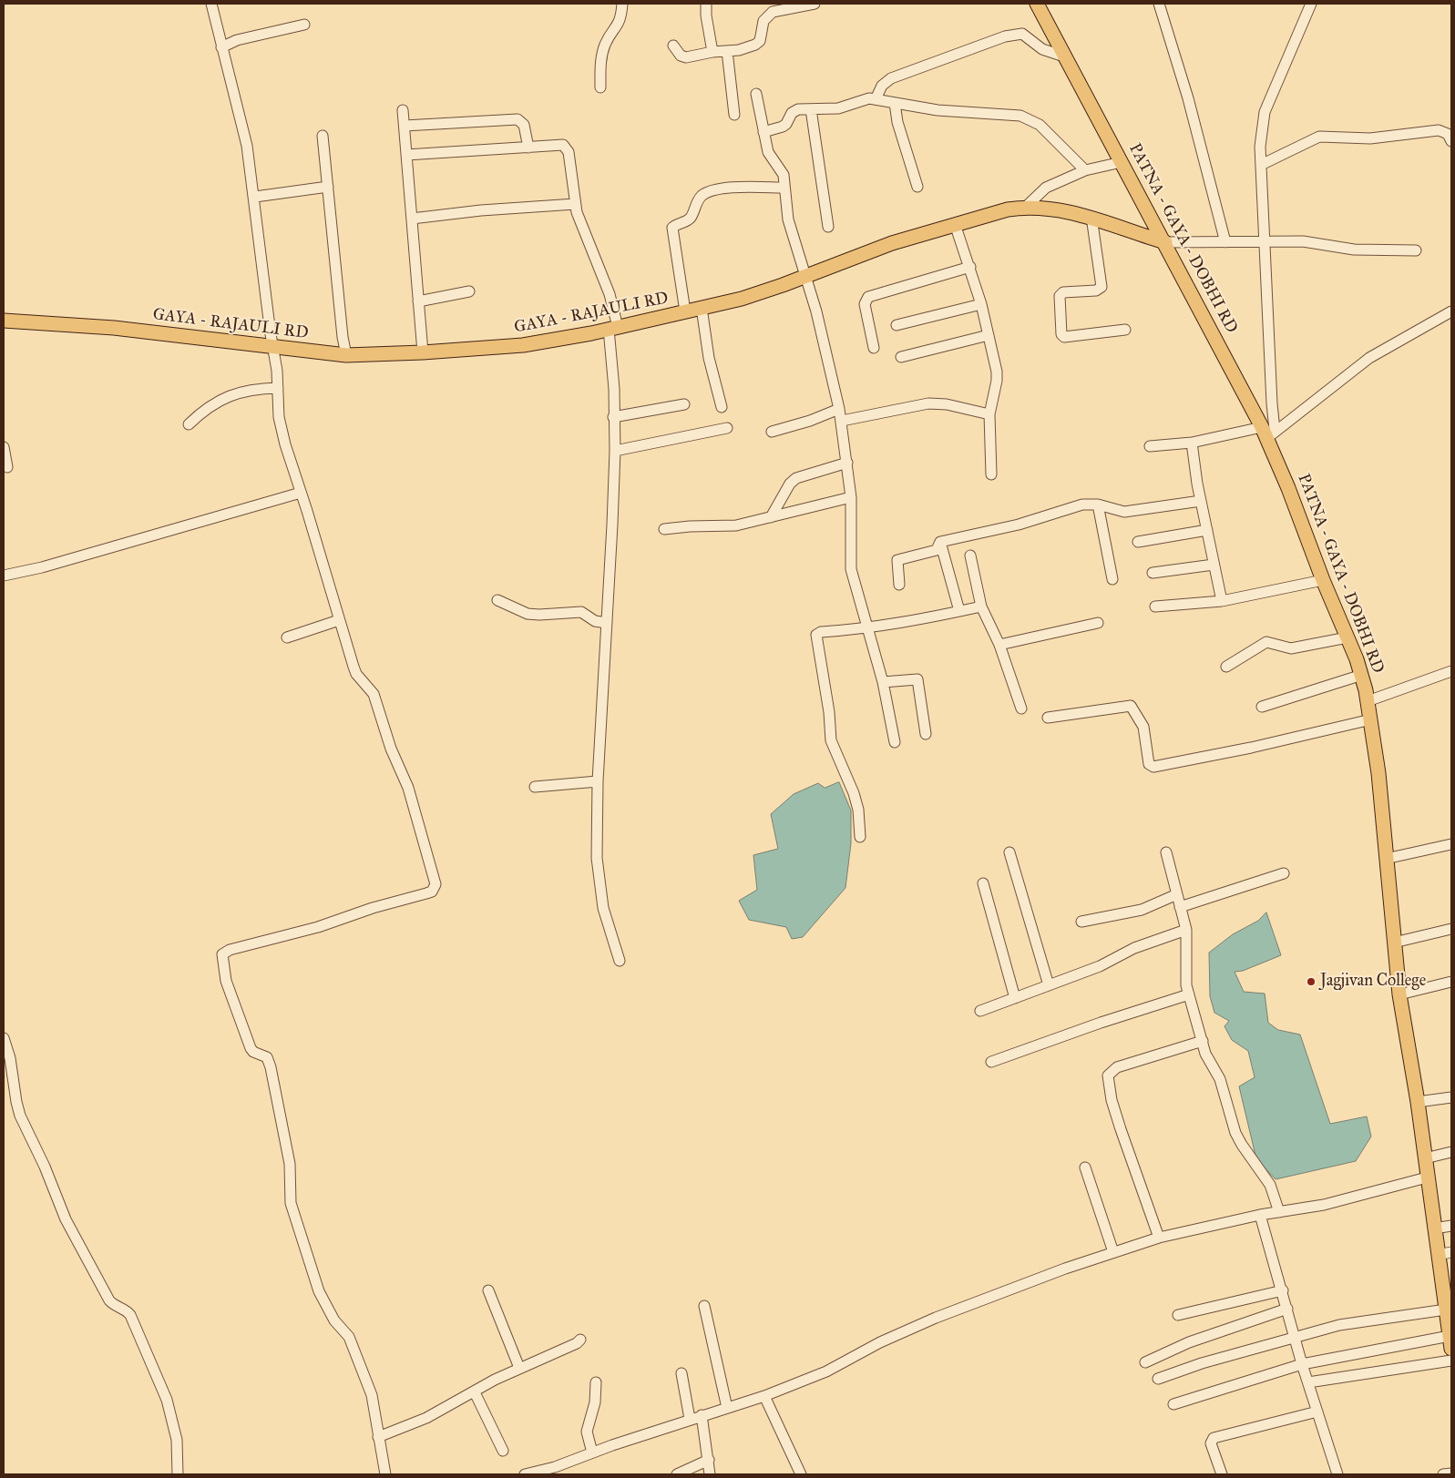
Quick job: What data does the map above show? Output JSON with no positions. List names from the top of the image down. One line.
{"streets":{"main road":["PATNA - GAYA - DOBHI RD","GAYA - RAJAULI RD"]},"crossings":[["PATNA - GAYA - DOBHI RD","GAYA - RAJAULI RD"]],"places":["Jagjivan College"]}
